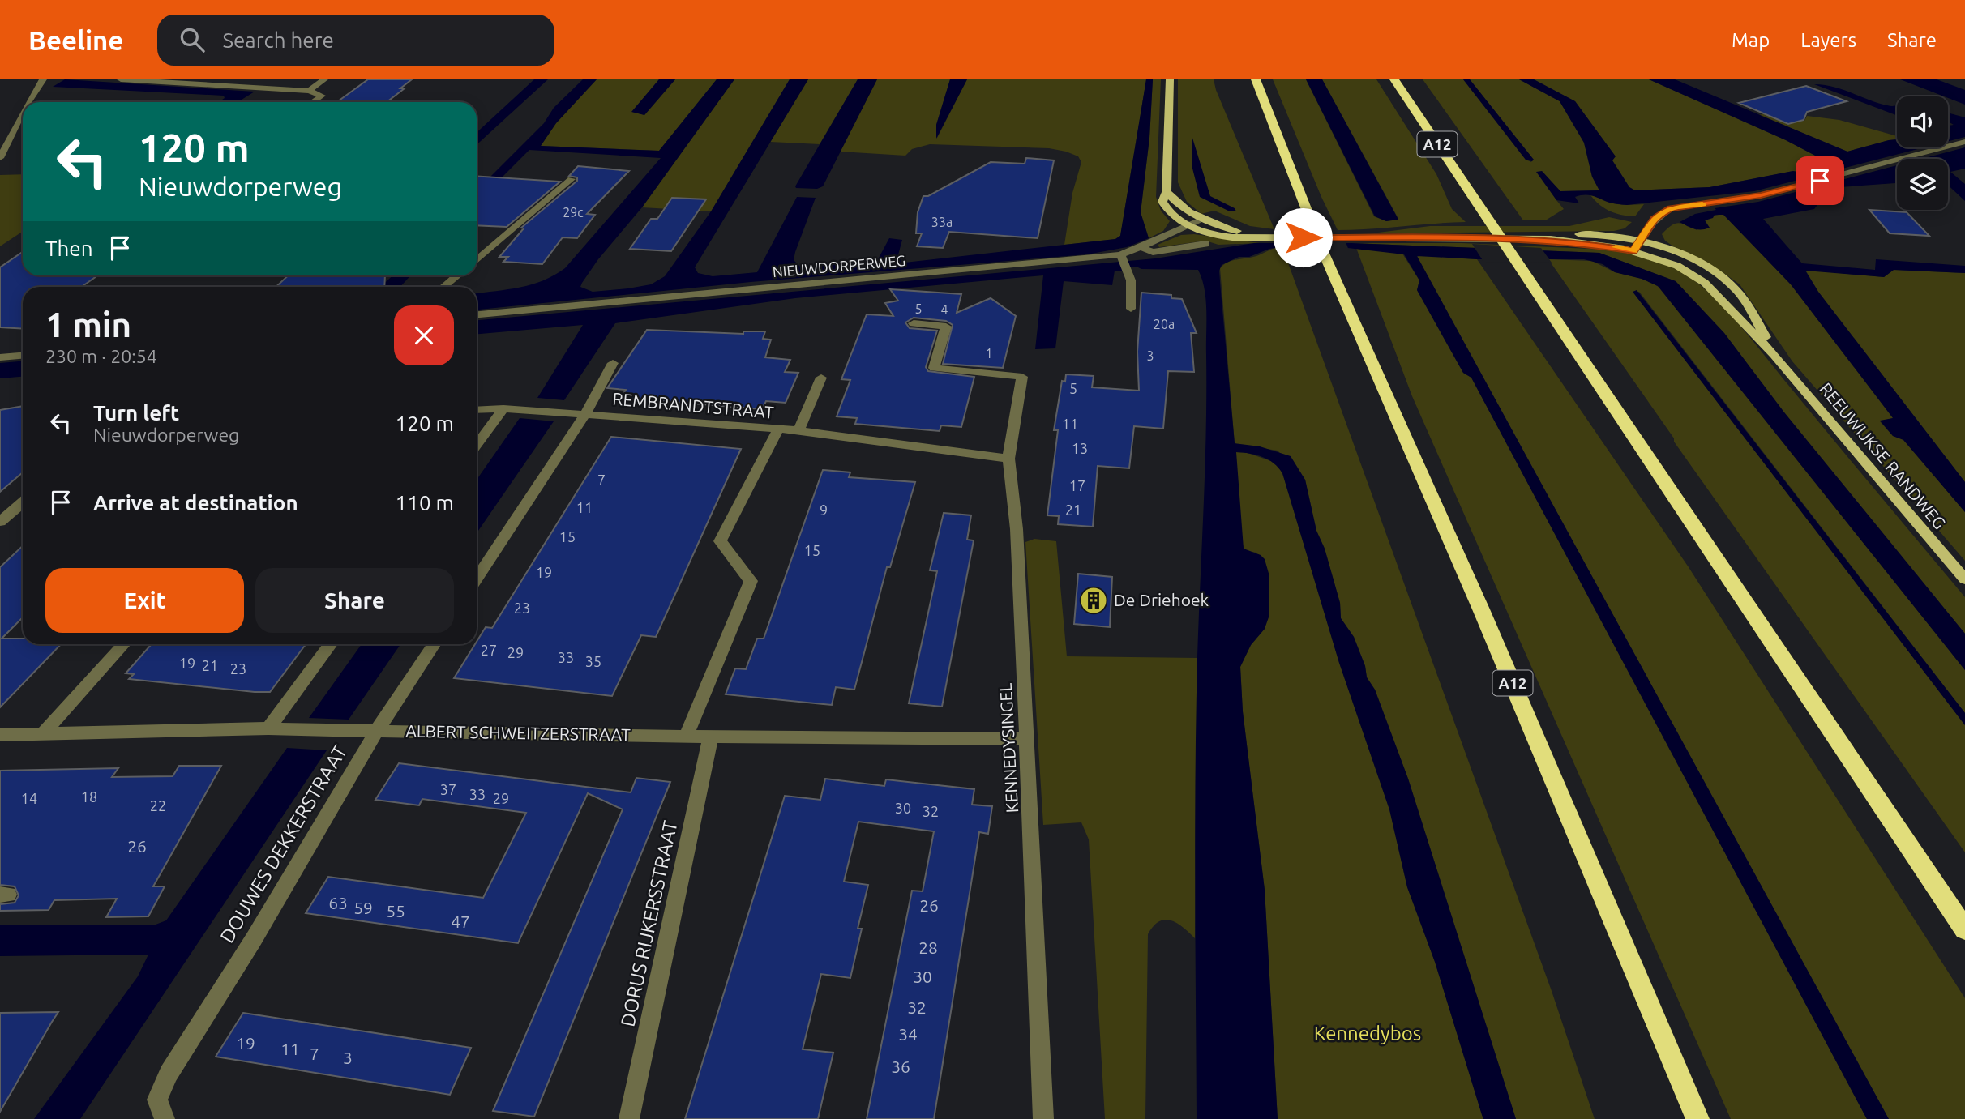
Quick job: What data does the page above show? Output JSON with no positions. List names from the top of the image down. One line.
{"streets":{"highway":["A12"],"main road":["REEUWIJKSE RANDWEG"],"street":["NIEUWDORPERWEG","REMBRANDTSTRAAT","ALBERT SCHWEITZERSTRAAT","KENNEDYSINGEL","DOUWES DEKKERSTRAAT","DORUS RIJKERSSTRAAT"]},"crossings":[["NIEUWDORPERWEG","REEUWIJKSE RANDWEG"],["REMBRANDTSTRAAT","KENNEDYSINGEL"],["ALBERT SCHWEITZERSTRAAT","KENNEDYSINGEL"],["ALBERT SCHWEITZERSTRAAT","DOUWES DEKKERSTRAAT"],["ALBERT SCHWEITZERSTRAAT","DORUS RIJKERSSTRAAT"]],"parks":["Kennedybos"],"places":{"building":["De Driehoek"]},"house_numbers":["29c","33a","5","4","20a","1","3","5","11","13","7","17","11","9","21","15","15","19","23","27","29","33","35","19","21","23","37","33","18","14","29","22","30","32","26","63","26","59","55","47","28","30","32","34","19","11","7","3","36"],"page":{"header":"Beeline","search":"Search here","nav":["Map","Layers","Share"],"turn":["120 m","Nieuwdorperweg"],"then":"Then","heading":["1 min","230 m · 20:54"],"list":[{"name":"Turn left","note":"Nieuwdorperweg","value":"120 m"},{"name":"Arrive at destination","value":"110 m"}],"buttons":["Exit","Share"]}}
